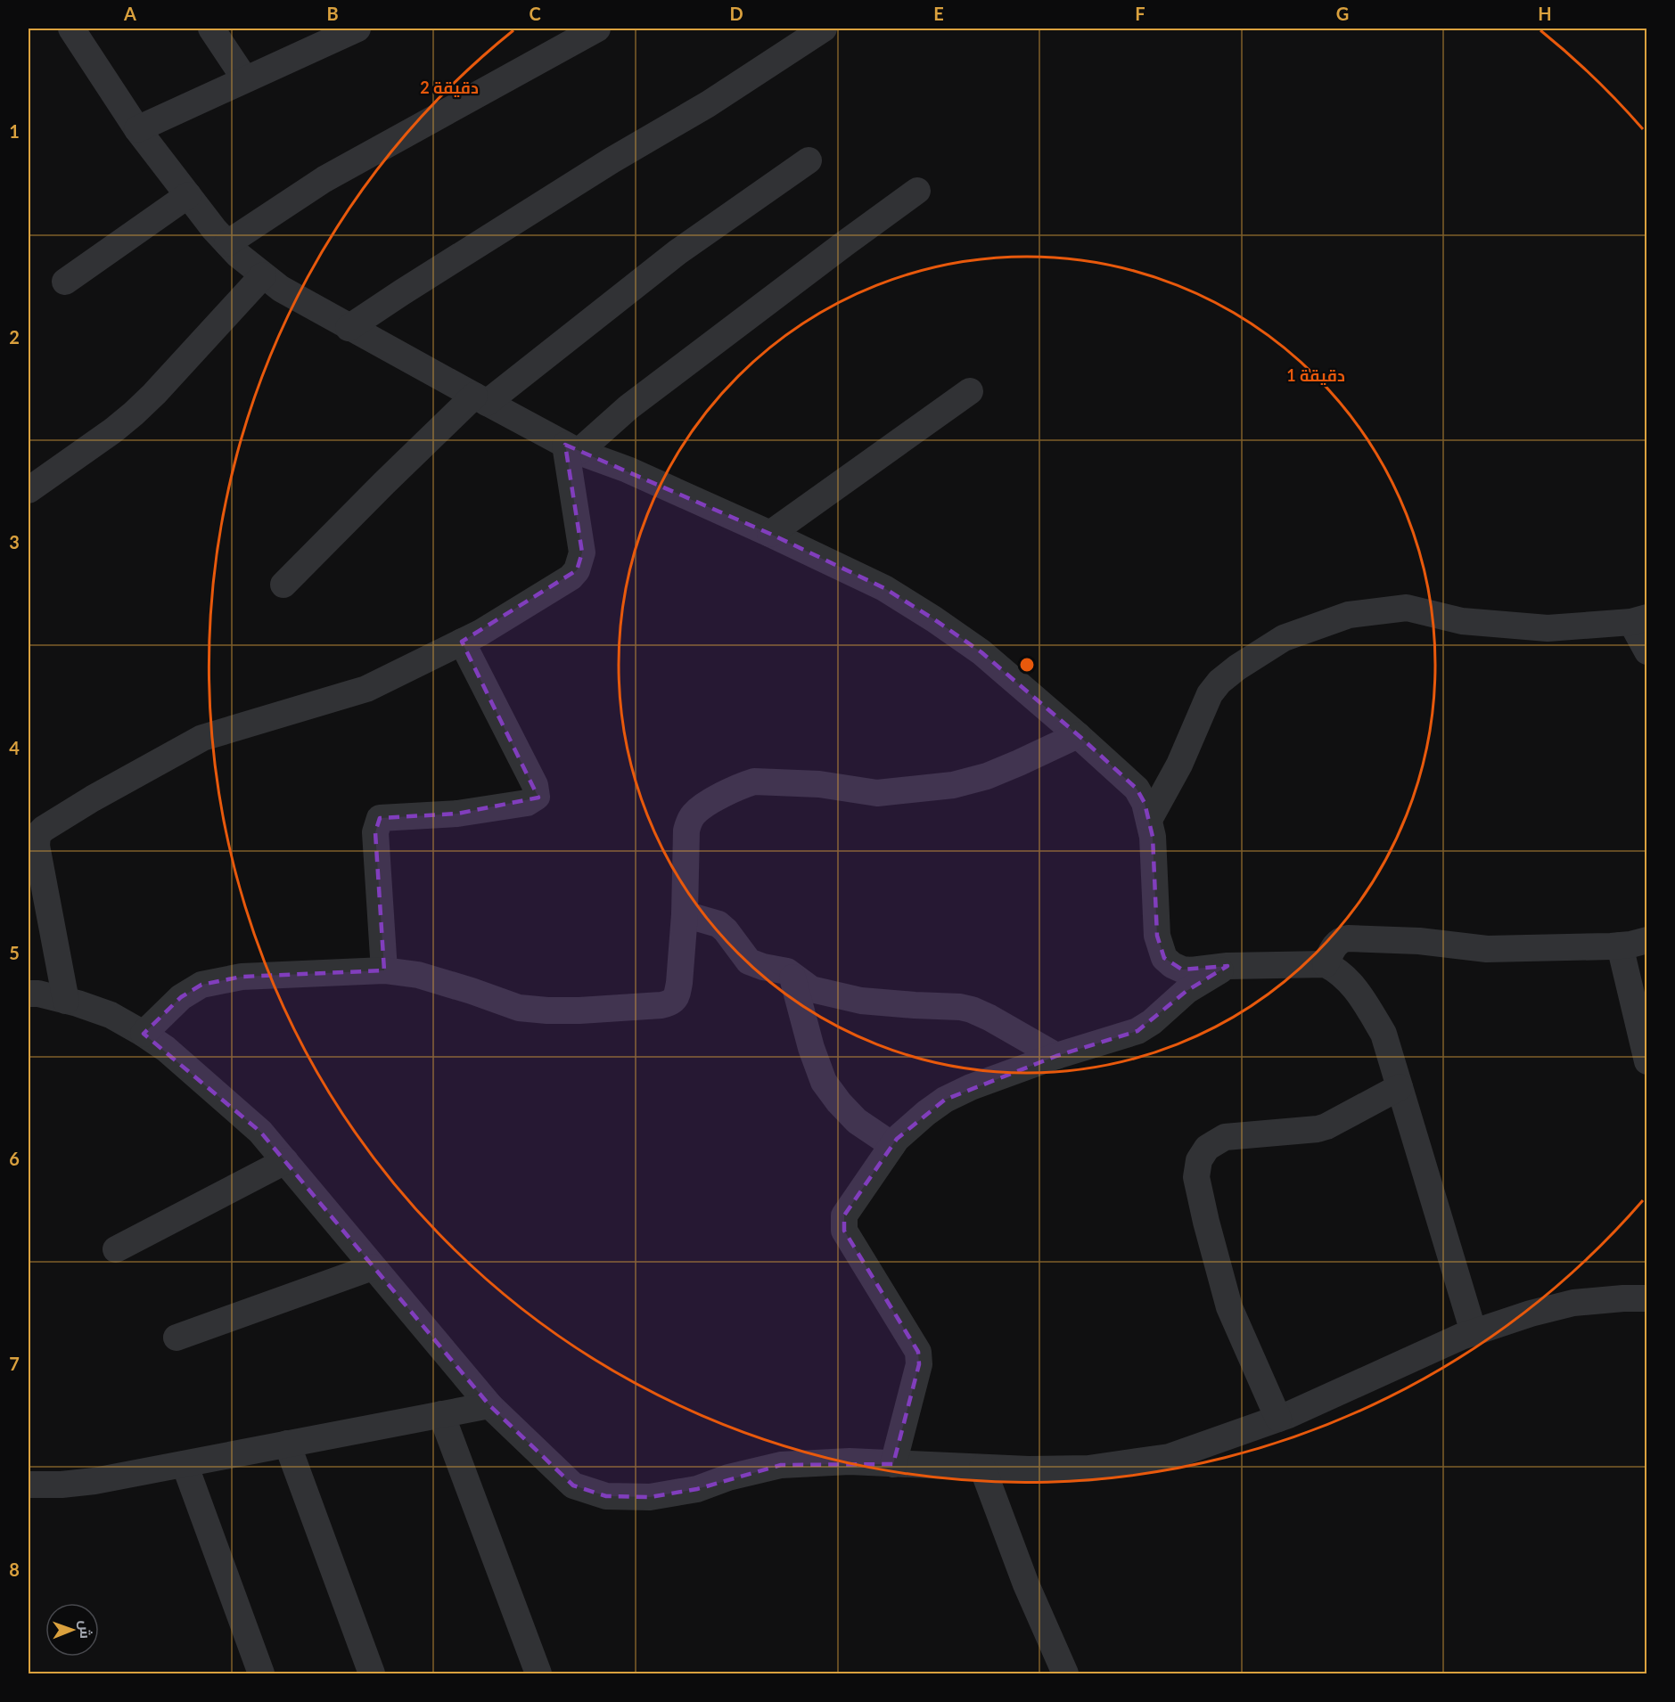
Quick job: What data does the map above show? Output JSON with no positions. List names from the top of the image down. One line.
{"north":"right","grid":{"columns":["A","B","C","D","E","F","G","H"],"rows":["1","2","3","4","5","6","7","8"]},"rings":["2 دقيقة","1 دقيقة"]}
